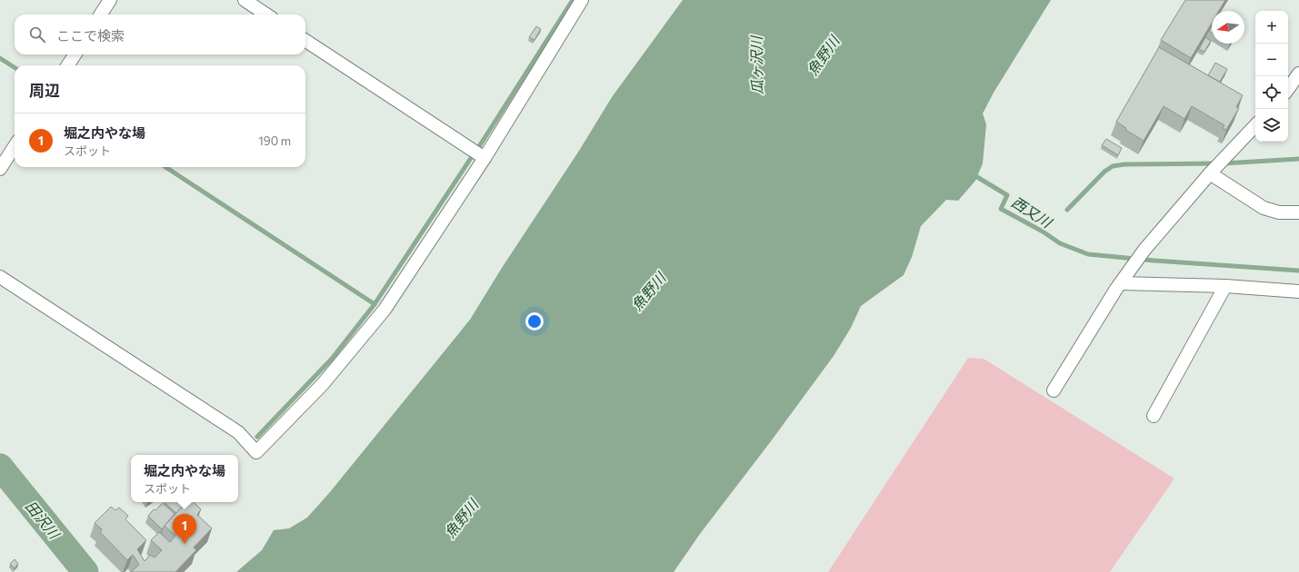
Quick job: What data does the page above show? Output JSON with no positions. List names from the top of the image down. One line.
{"water":["魚野川","瓜ヶ沢川","西又川","田沢川"],"north":"left","page":{"map_buttons":["+","−"],"search":"ここで検索","heading":"周辺","list":[{"mark":"1","name":"堀之内やな場","note":"スポット","value":"190 m"}],"popup":["堀之内やな場","スポット"],"pins":"1"}}
